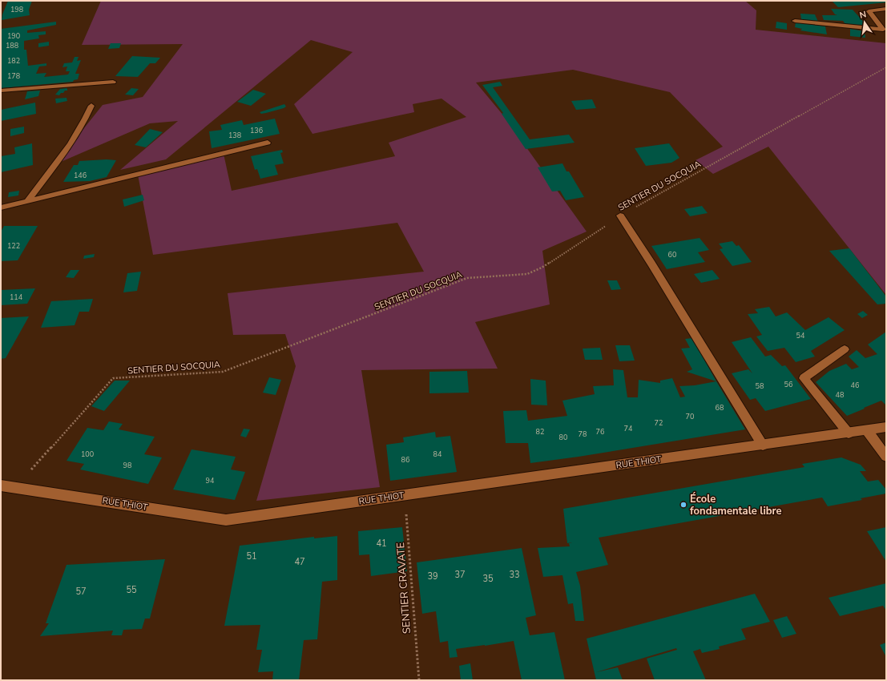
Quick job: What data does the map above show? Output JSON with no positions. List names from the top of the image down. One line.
{"streets":{"street":["RUE THIOT"],"path":["SENTIER DU SOCQUIA","SENTIER CRAVATE"]},"crossings":[["SENTIER DU SOCQUIA","RUE THIOT"],["RUE THIOT","SENTIER CRAVATE"]],"places":["École fondamentale libre"],"house_numbers":["198","190","188","182","178","136","138","146","122","60","114","54","56","46","58","48","68","70","72","74","82","76","78","80","100","84","86","98","94","41","51","47","37","33","39","35","55","57"],"north":"top"}
